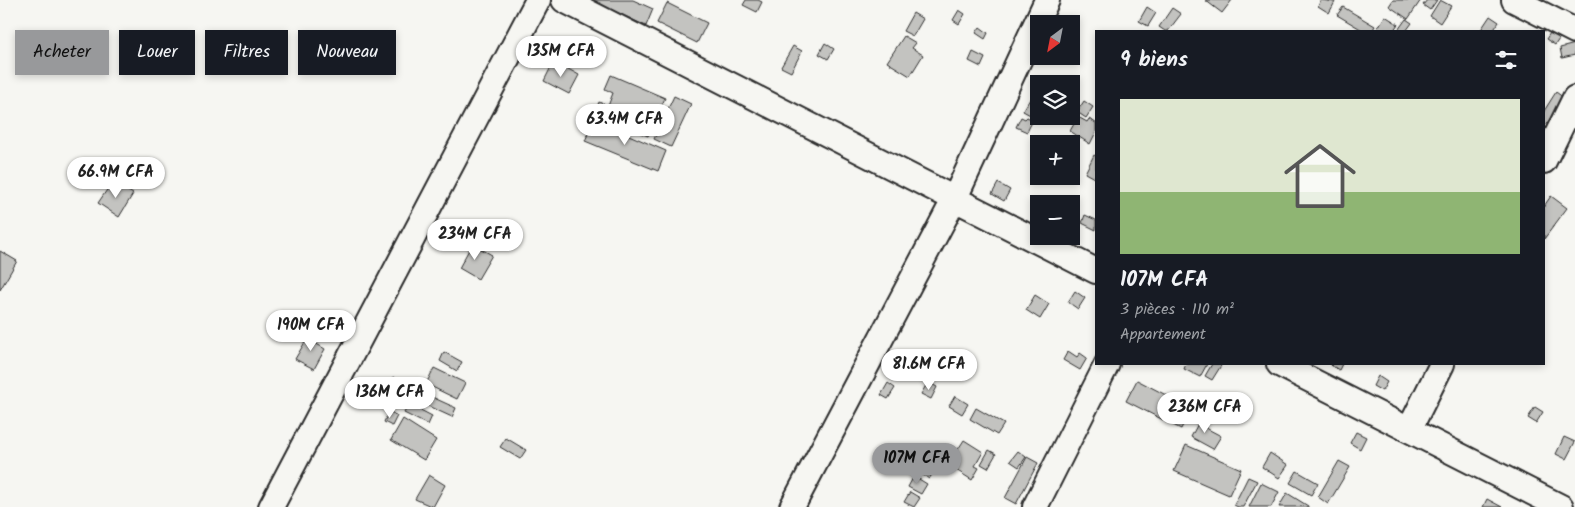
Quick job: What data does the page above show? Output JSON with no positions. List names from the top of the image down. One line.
{"north":"bottom left","page":{"map_buttons":["+","−"],"chip":["Acheter","Louer","Filtres","Nouveau"],"heading":"9 biens","price":["135M CFA","63.4M CFA","66.9M CFA","234M CFA","190M CFA","81.6M CFA","136M CFA","236M CFA","107M CFA"],"list":[{"name":"107M CFA","note":"3 pièces · 110 m² · Appartement"}]}}
